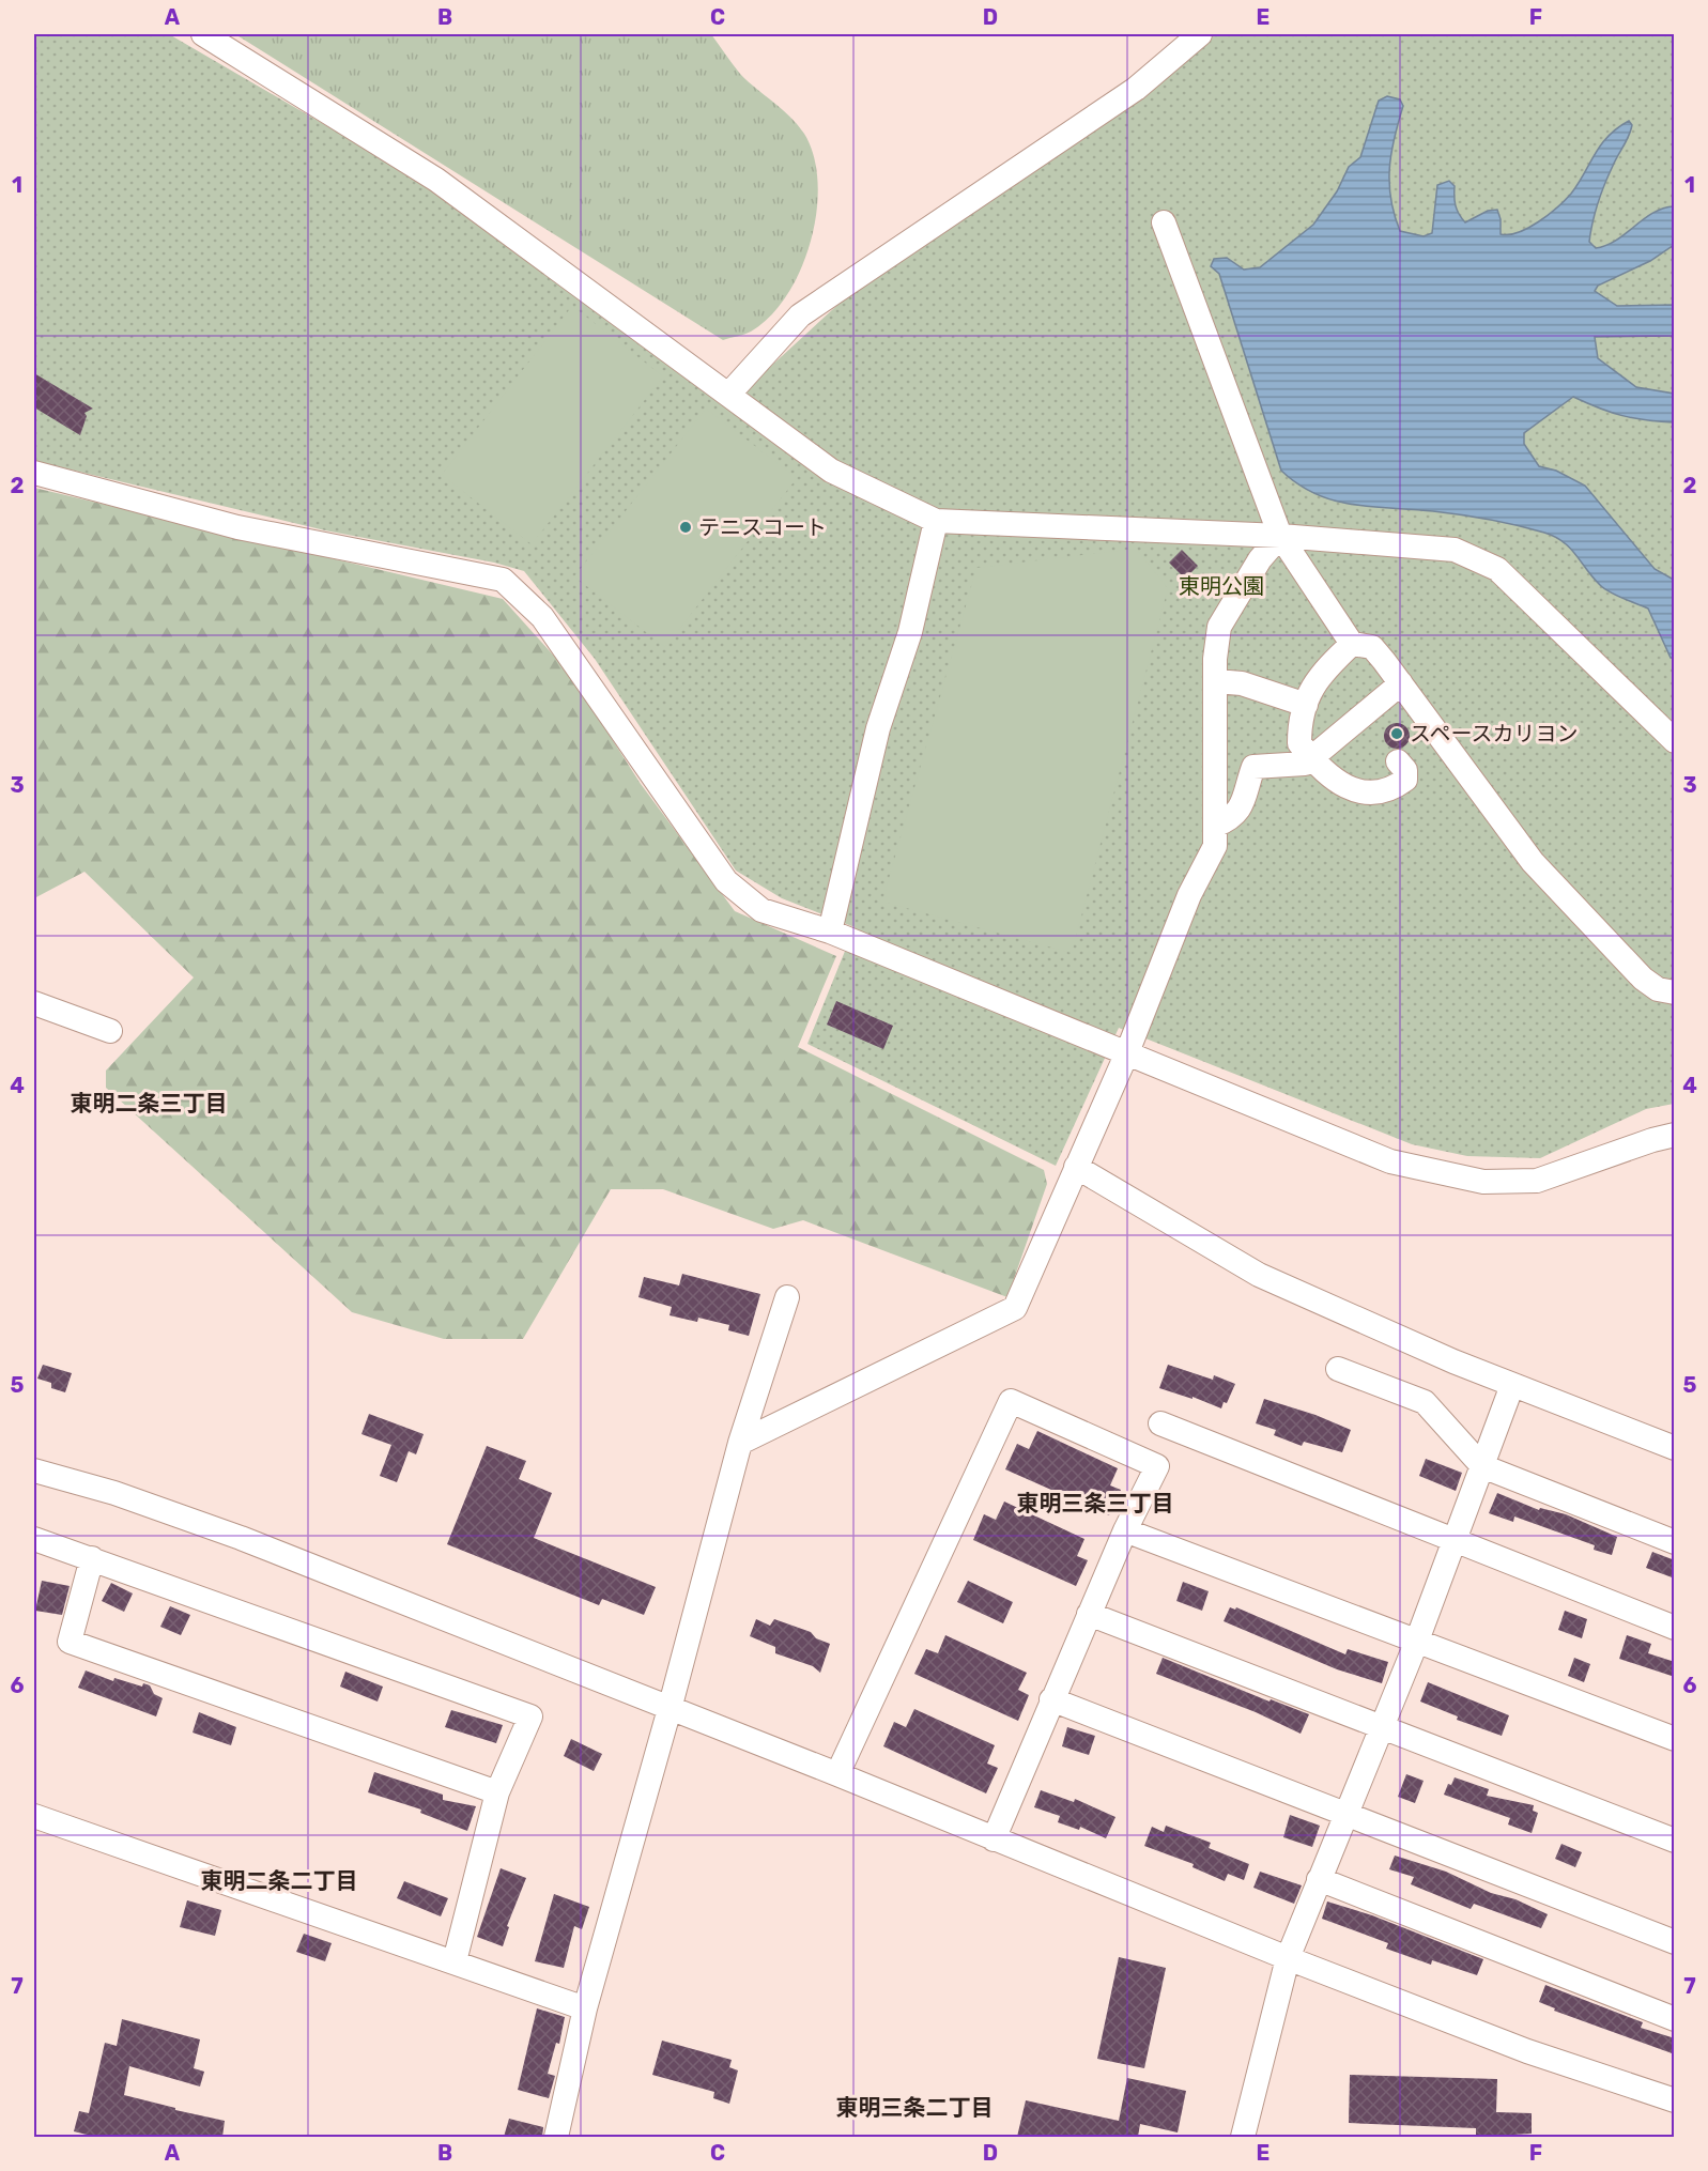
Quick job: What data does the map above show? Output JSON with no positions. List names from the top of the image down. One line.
{"districts":["東明二条三丁目","東明三条三丁目","東明二条二丁目","東明三条二丁目"],"parks":["東明公園"],"places":["テニスコート","スペースカリヨン"],"grid":{"columns":["A","B","C","D","E","F"],"rows":["1","2","3","4","5","6","7"]}}
